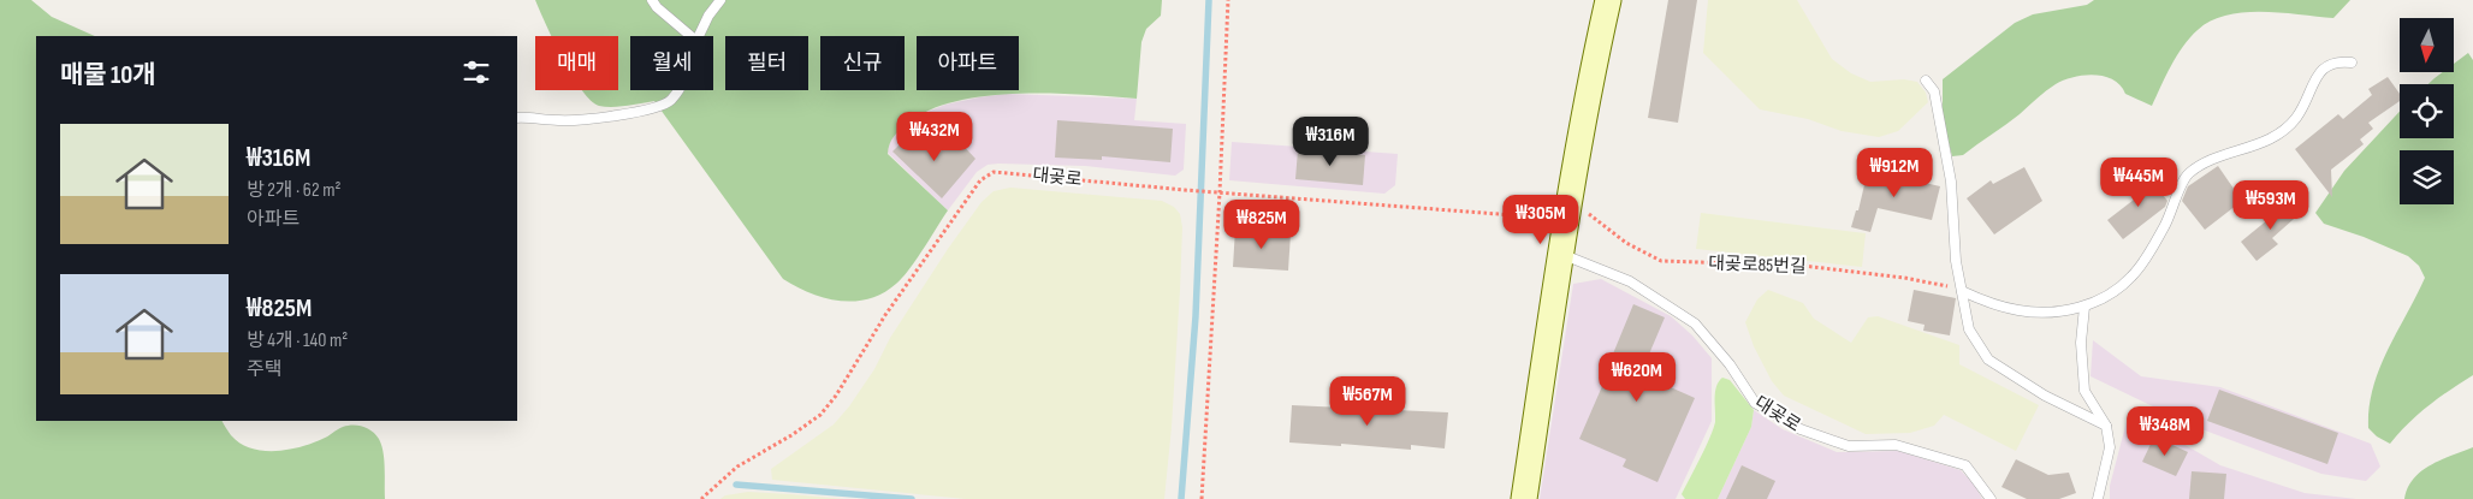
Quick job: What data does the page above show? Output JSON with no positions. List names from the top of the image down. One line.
{"streets":{"lane":["대곶로"],"path":["대곶로85번길"]},"crossings":[["대곶로","대곶로85번길"]],"north":"bottom","page":{"chip":["매매","월세","필터","신규","아파트"],"heading":"매물 10개","list":[{"name":"₩316M","note":"방 2개 · 62 m² · 아파트"},{"name":"₩825M","note":"방 4개 · 140 m² · 주택"}],"price":["₩432M","₩316M","₩912M","₩445M","₩593M","₩305M","₩825M","₩620M","₩567M","₩348M"]}}
